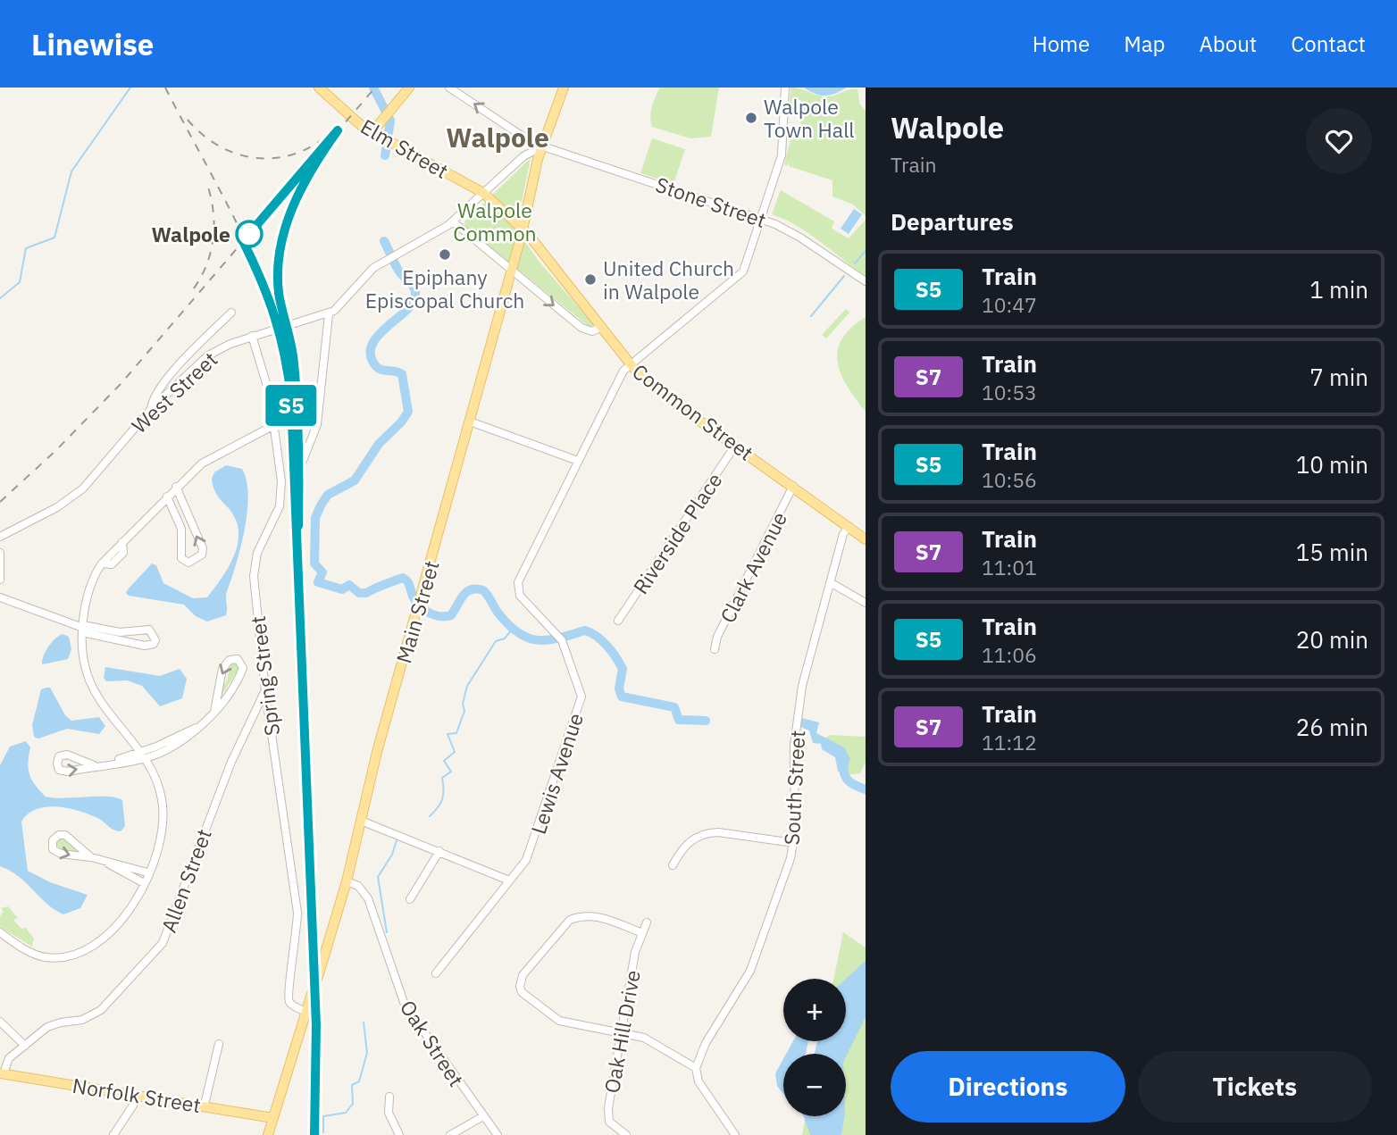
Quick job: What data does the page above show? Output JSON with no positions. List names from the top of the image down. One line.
{"streets":{"main road":["Elm Street","Common Street","Main Street","Norfolk Street"],"street":["Stone Street","West Street","Riverside Place","Clark Avenue","Spring Street","Lewis Avenue","South Street","Allen Street","Oak Hill Drive","Oak Street"]},"crossings":[["Elm Street","West Street"],["Elm Street","Common Street"],["Elm Street","Main Street"],["Stone Street","West Street"],["Stone Street","Main Street"],["Stone Street","Lewis Avenue"],["West Street","Main Street"],["West Street","Spring Street"],["Common Street","Riverside Place"],["Common Street","Clark Avenue"],["Common Street","Main Street"],["Common Street","Lewis Avenue"],["Common Street","South Street"],["Main Street","Spring Street"],["Main Street","Oak Street"],["Main Street","Norfolk Street"],["Spring Street","Allen Street"],["Allen Street","Norfolk Street"]],"districts":["Walpole"],"parks":["Walpole Common"],"places":["Walpole Town Hall","Walpole","Epiphany Episcopal Church","United Church in Walpole"],"page":{"header":"Linewise","nav":["Home","Map","About","Contact"],"on_map":"S5","heading":[["Walpole","Train"],"Departures"],"list":[{"mark":"S5","name":"Train","note":"10:47","value":"1 min"},{"mark":"S7","name":"Train","note":"10:53","value":"7 min"},{"mark":"S5","name":"Train","note":"10:56","value":"10 min"},{"mark":"S7","name":"Train","note":"11:01","value":"15 min"},{"mark":"S5","name":"Train","note":"11:06","value":"20 min"},{"mark":"S7","name":"Train","note":"11:12","value":"26 min"}],"map_buttons":["+","−"],"buttons":["Directions","Tickets"]}}
